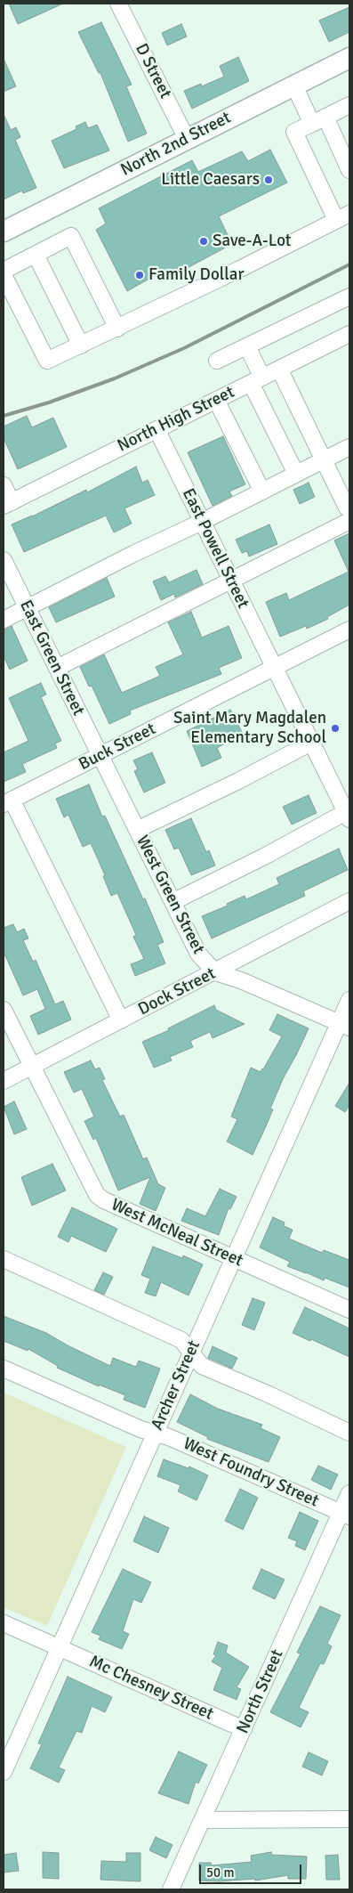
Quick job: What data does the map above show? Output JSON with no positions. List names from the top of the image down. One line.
{"streets":{"main road":["North 2nd Street"],"street":["D Street","North High Street","East Powell Street","East Green Street","Buck Street","West Green Street","Dock Street","West McNeal Street","Archer Street","West Foundry Street","Mc Chesney Street","North Street"]},"crossings":[["D Street","North 2nd Street"],["North High Street","East Powell Street"],["East Powell Street","Buck Street"],["East Green Street","Buck Street"],["East Green Street","West Green Street"],["Buck Street","West Green Street"],["West Green Street","Dock Street"],["West Green Street","Archer Street"],["Dock Street","West McNeal Street"],["West McNeal Street","Archer Street"],["Archer Street","West Foundry Street"],["Archer Street","Mc Chesney Street"],["West Foundry Street","North Street"],["Mc Chesney Street","North Street"]],"places":["Little Caesars","Save-A-Lot","Family Dollar","Saint Mary Magdalen Elementary School"],"scale_bar":"50 m"}
